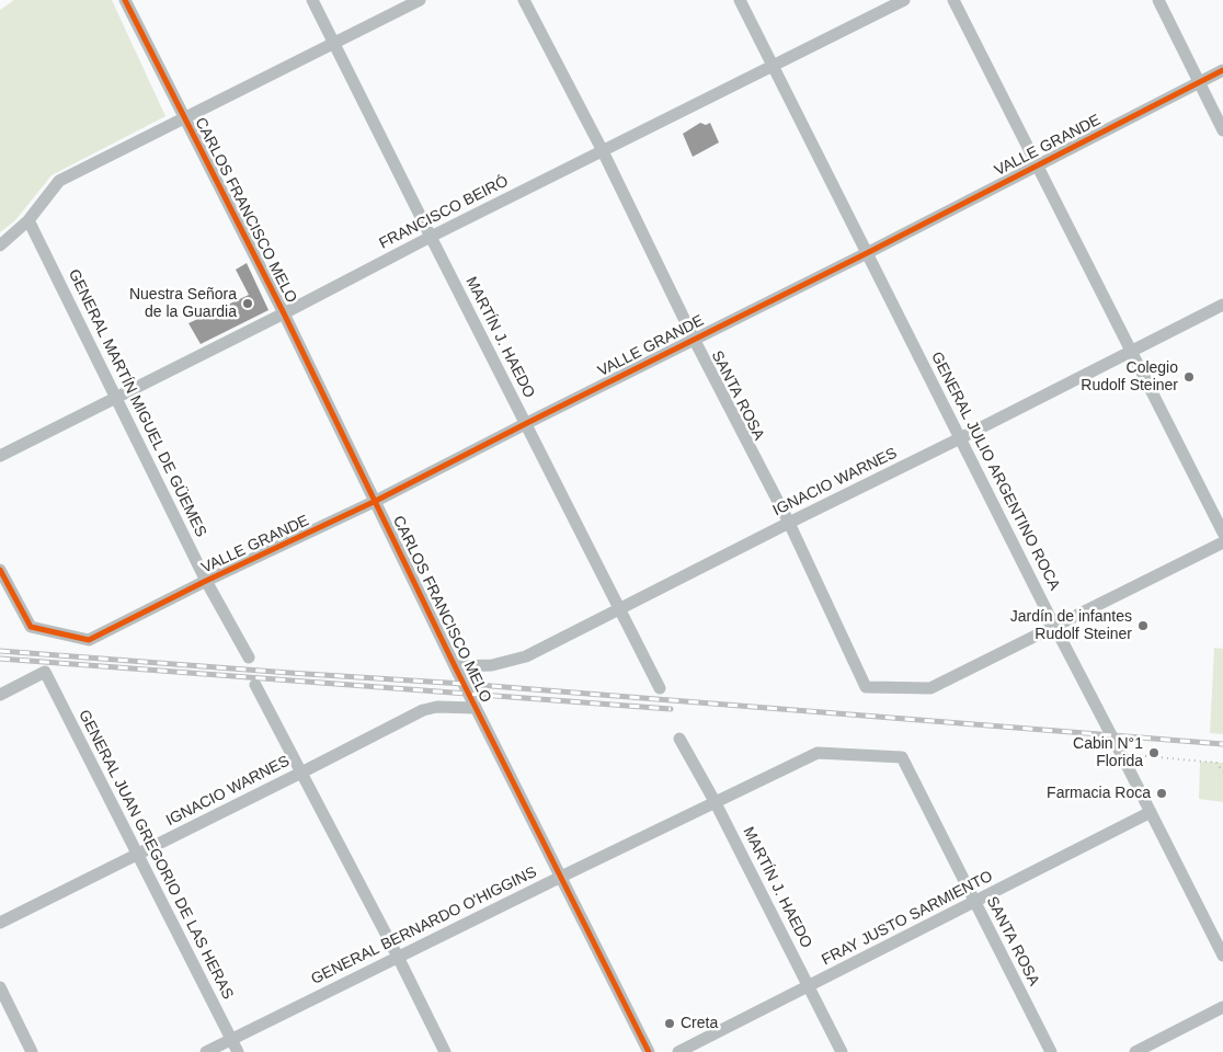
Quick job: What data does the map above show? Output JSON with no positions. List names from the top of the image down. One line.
{"streets":{"street":["VALLE GRANDE","CARLOS FRANCISCO MELO","FRANCISCO BEIRÓ","MARTÍN J. HAEDO","SANTA ROSA","GENERAL MARTÍN MIGUEL DE GÜEMES","GENERAL JULIO ARGENTINO ROCA","IGNACIO WARNES","GENERAL JUAN GREGORIO DE LAS HERAS","FRAY JUSTO SARMIENTO","GENERAL BERNARDO O'HIGGINS"]},"crossings":[["VALLE GRANDE","CARLOS FRANCISCO MELO"],["VALLE GRANDE","MARTÍN J. HAEDO"],["VALLE GRANDE","SANTA ROSA"],["VALLE GRANDE","GENERAL MARTÍN MIGUEL DE GÜEMES"],["VALLE GRANDE","GENERAL JULIO ARGENTINO ROCA"],["CARLOS FRANCISCO MELO","FRANCISCO BEIRÓ"],["CARLOS FRANCISCO MELO","IGNACIO WARNES"],["CARLOS FRANCISCO MELO","GENERAL BERNARDO O'HIGGINS"],["FRANCISCO BEIRÓ","MARTÍN J. HAEDO"],["FRANCISCO BEIRÓ","SANTA ROSA"],["FRANCISCO BEIRÓ","GENERAL MARTÍN MIGUEL DE GÜEMES"],["FRANCISCO BEIRÓ","GENERAL JULIO ARGENTINO ROCA"],["MARTÍN J. HAEDO","IGNACIO WARNES"],["MARTÍN J. HAEDO","FRAY JUSTO SARMIENTO"],["MARTÍN J. HAEDO","GENERAL BERNARDO O'HIGGINS"],["SANTA ROSA","GENERAL JULIO ARGENTINO ROCA"],["SANTA ROSA","IGNACIO WARNES"],["SANTA ROSA","FRAY JUSTO SARMIENTO"],["SANTA ROSA","GENERAL BERNARDO O'HIGGINS"],["GENERAL JULIO ARGENTINO ROCA","IGNACIO WARNES"],["GENERAL JULIO ARGENTINO ROCA","FRAY JUSTO SARMIENTO"],["IGNACIO WARNES","GENERAL JUAN GREGORIO DE LAS HERAS"],["GENERAL JUAN GREGORIO DE LAS HERAS","GENERAL BERNARDO O'HIGGINS"]],"places":["Nuestra Señora de la Guardia","Colegio Rudolf Steiner","Jardín de infantes Rudolf Steiner","Cabin N°1 Florida","Farmacia Roca","Creta"]}
